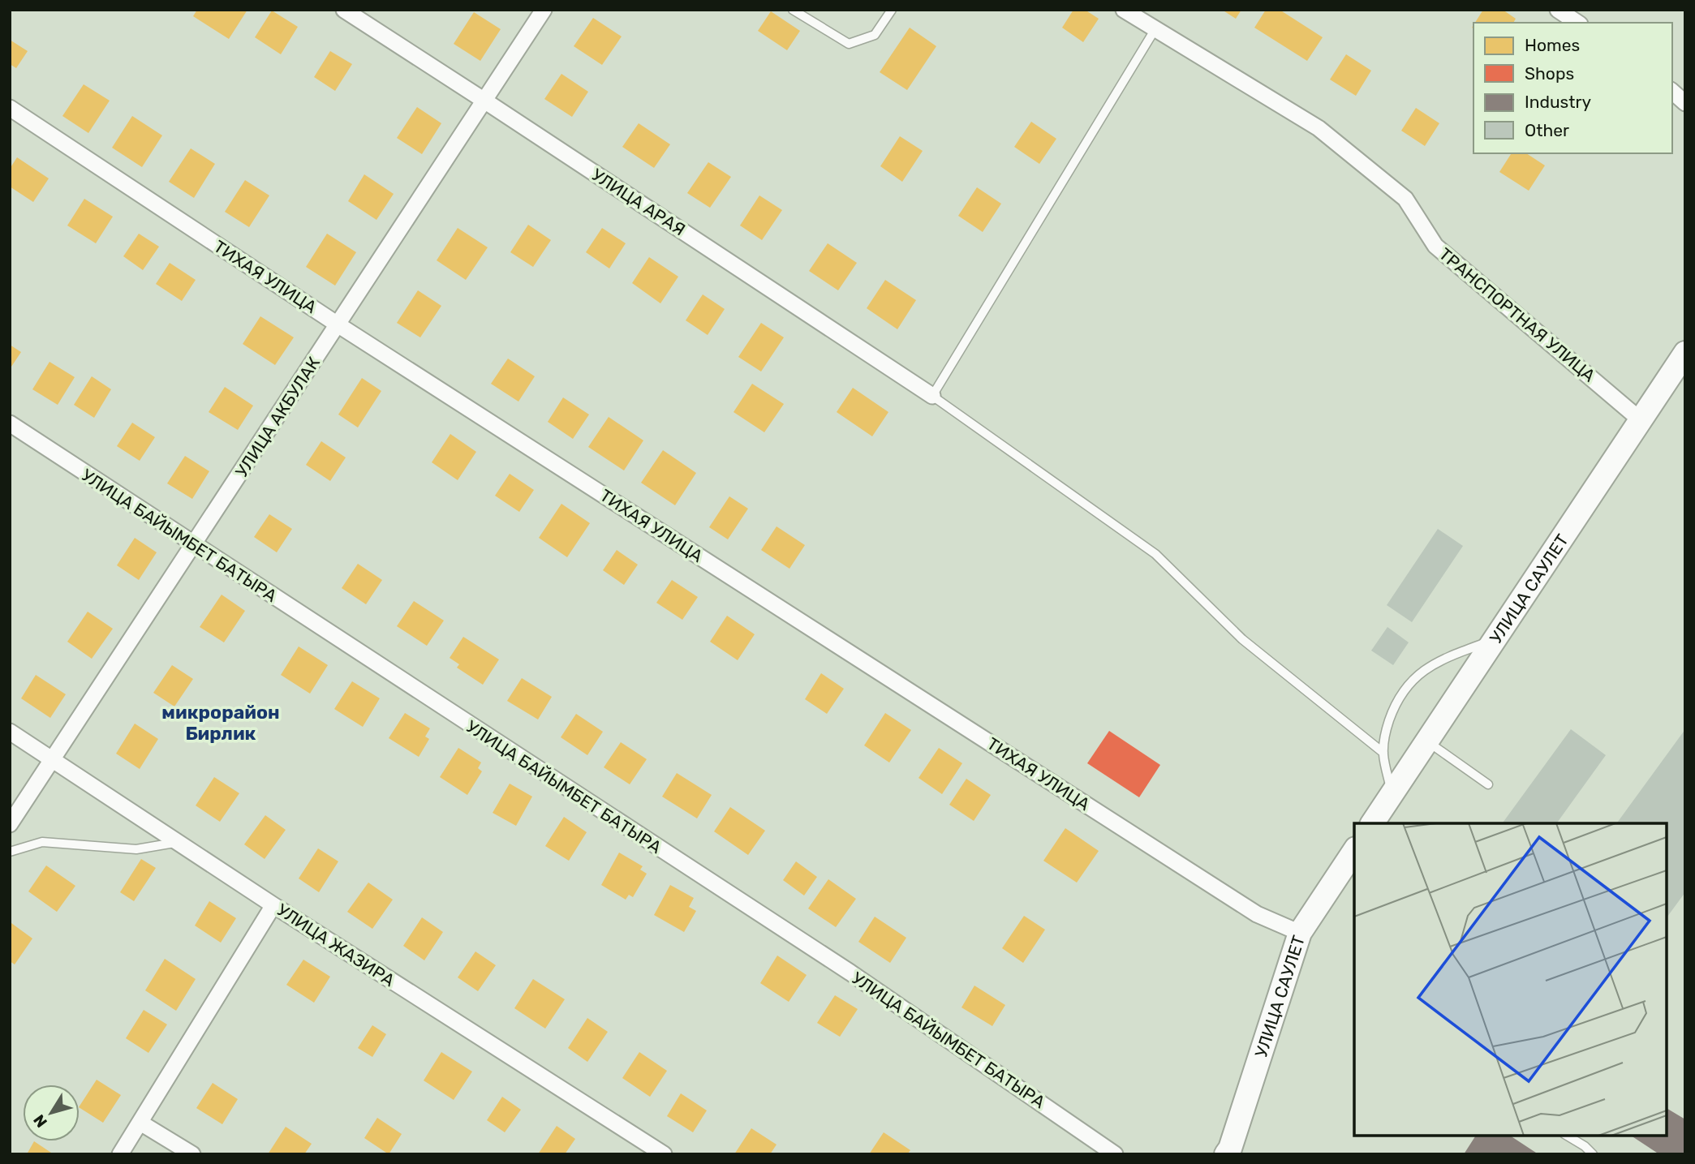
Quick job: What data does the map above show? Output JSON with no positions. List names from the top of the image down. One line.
{"streets":{"street":["УЛИЦА АРАЯ","ТИХАЯ УЛИЦА","ТРАНСПОРТНАЯ УЛИЦА","УЛИЦА АКБУЛАК","УЛИЦА БАЙЫМБЕТ БАТЫРА","УЛИЦА САУЛЕТ","УЛИЦА ЖАЗИРА"]},"crossings":[["УЛИЦА АРАЯ","УЛИЦА АКБУЛАК"],["ТИХАЯ УЛИЦА","УЛИЦА АКБУЛАК"],["ТИХАЯ УЛИЦА","УЛИЦА САУЛЕТ"],["ТРАНСПОРТНАЯ УЛИЦА","УЛИЦА САУЛЕТ"],["УЛИЦА АКБУЛАК","УЛИЦА БАЙЫМБЕТ БАТЫРА"],["УЛИЦА АКБУЛАК","УЛИЦА ЖАЗИРА"]],"districts":["микрорайон Бирлик"],"legend":["Homes","Shops","Industry","Other"],"north":"bottom left"}
